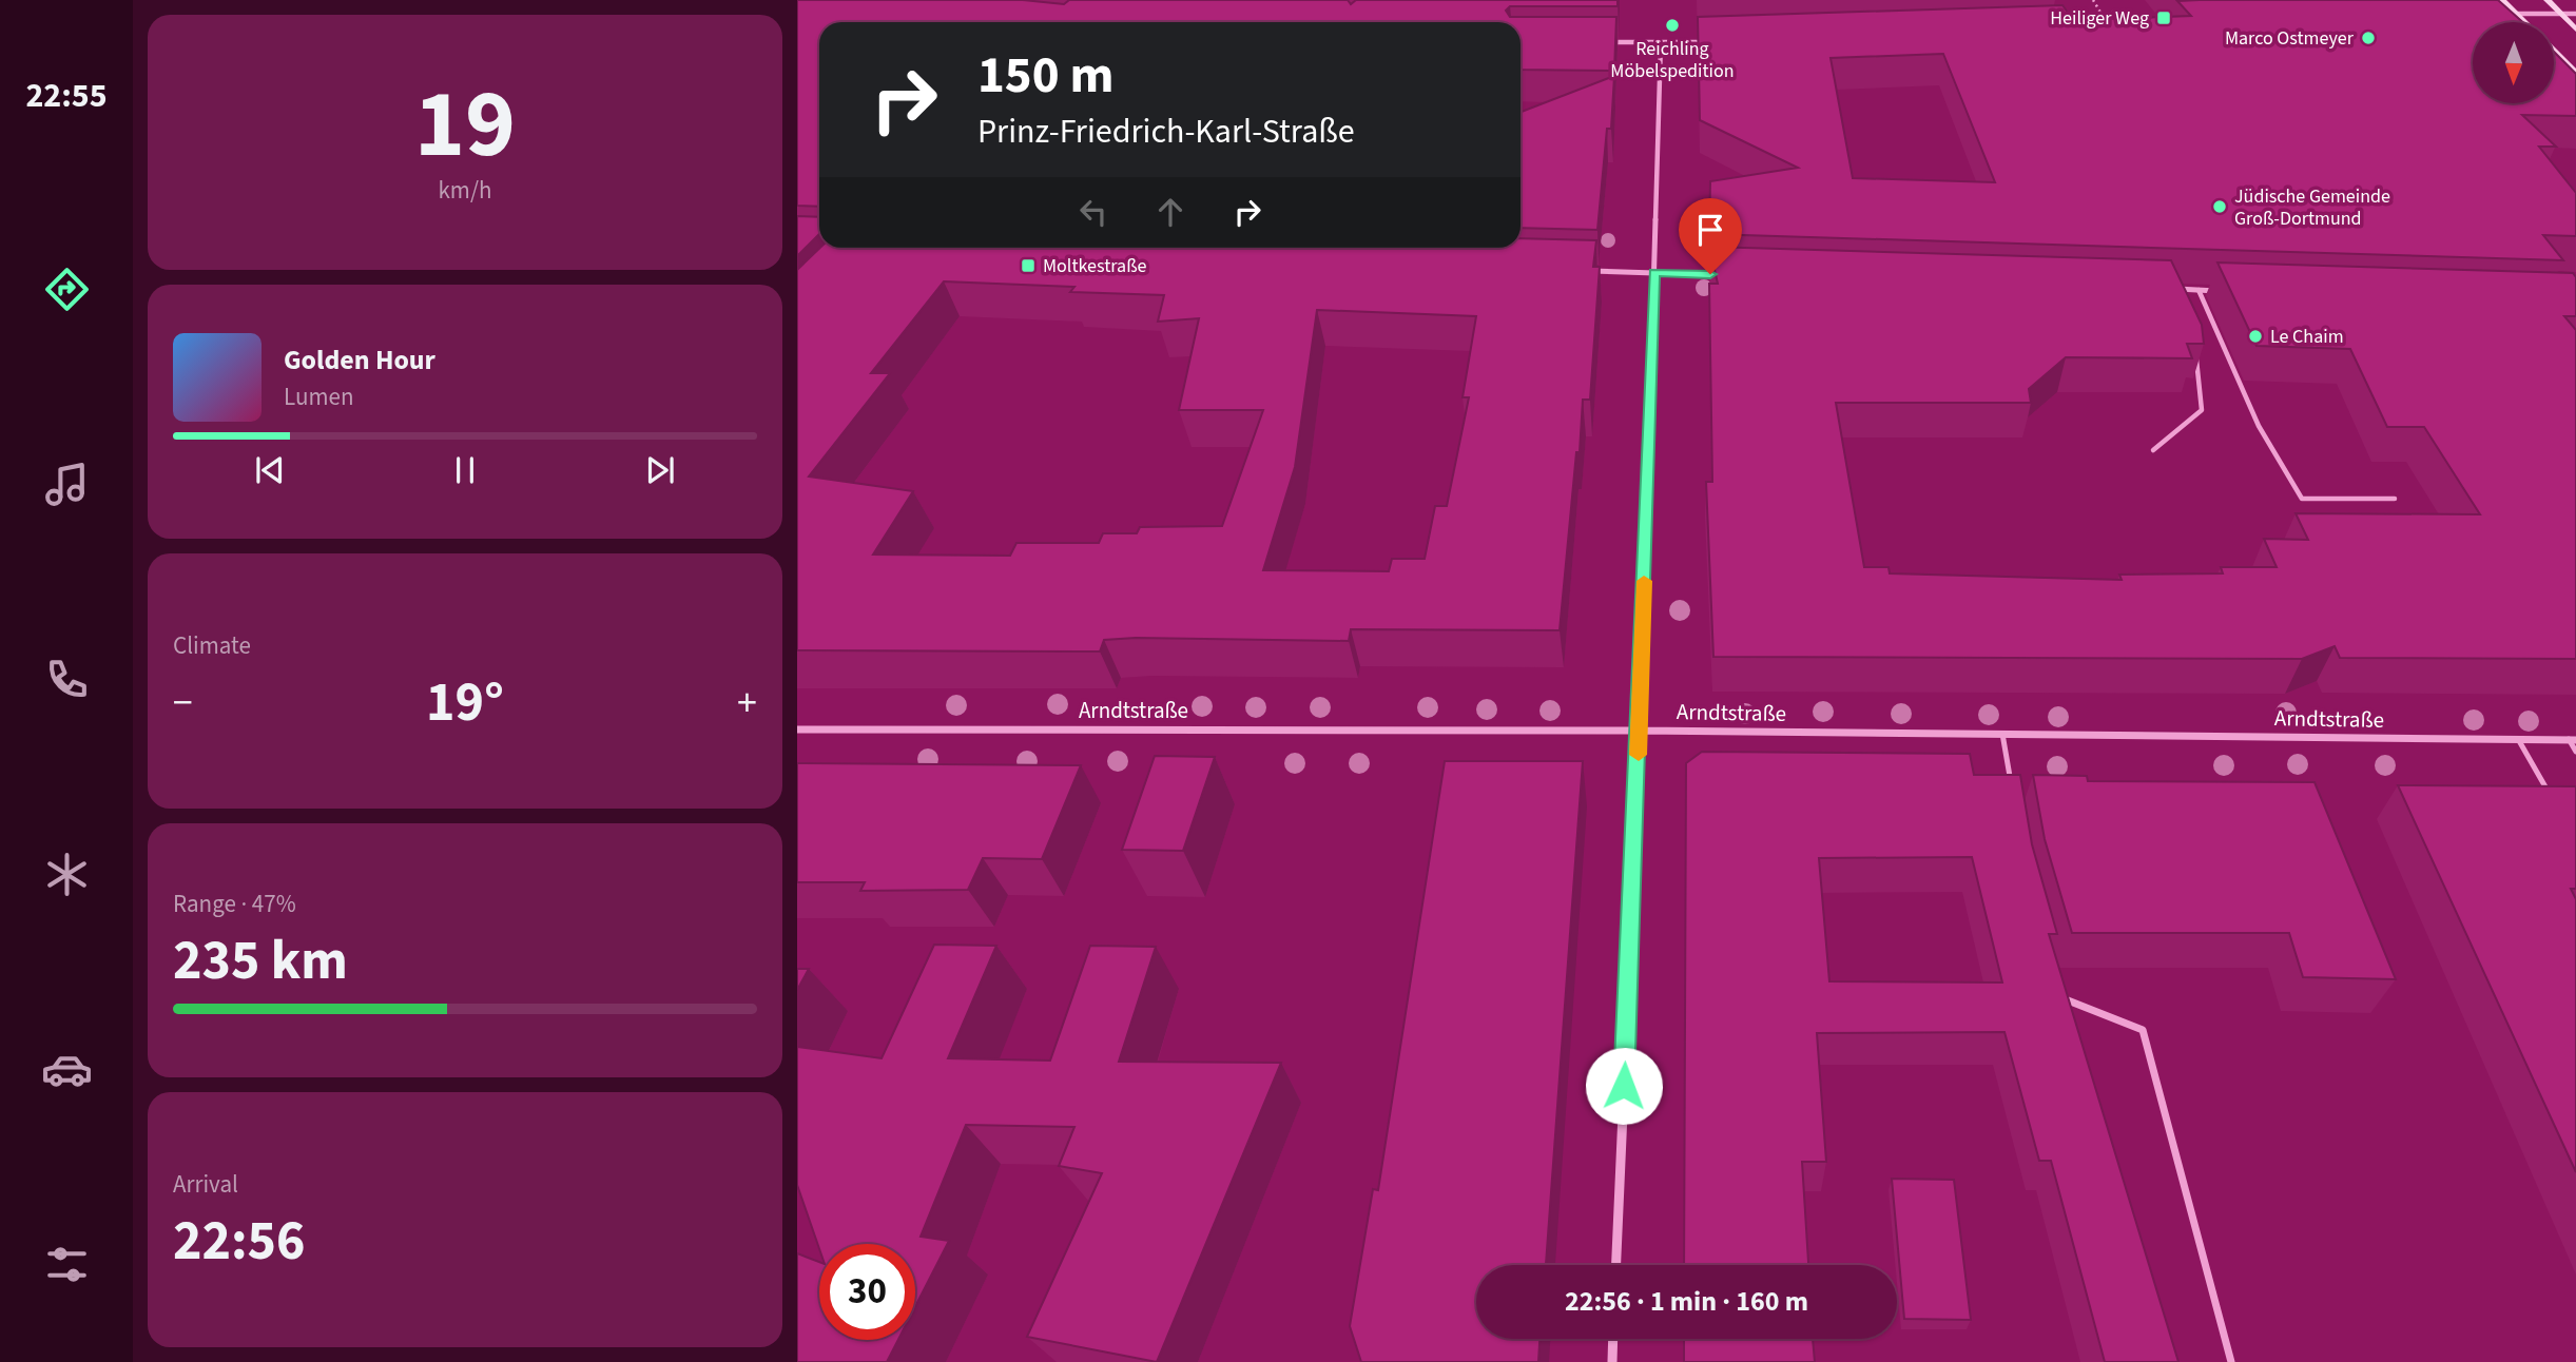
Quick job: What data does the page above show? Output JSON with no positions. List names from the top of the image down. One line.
{"streets":{"street":["Arndtstraße"]},"places":{"transit":["Heiliger Weg","Moltkestraße"],"other":["Reichling Möbelspedition","Marco Ostmeyer","Jüdische Gemeinde Groß-Dortmund","Le Chaim"]},"north":"bottom","page":{"tabs":"22:55","tile":[["19","km/h"],"Climate",["Range · 47%","235 km"],["Arrival","22:56"]],"turn":["150 m","Prinz-Friedrich-Karl-Straße"],"song":["Golden Hour","Lumen"],"heat":["−","19°","+"],"limit":"30","trip":"22:56 · 1 min · 160 m"}}
